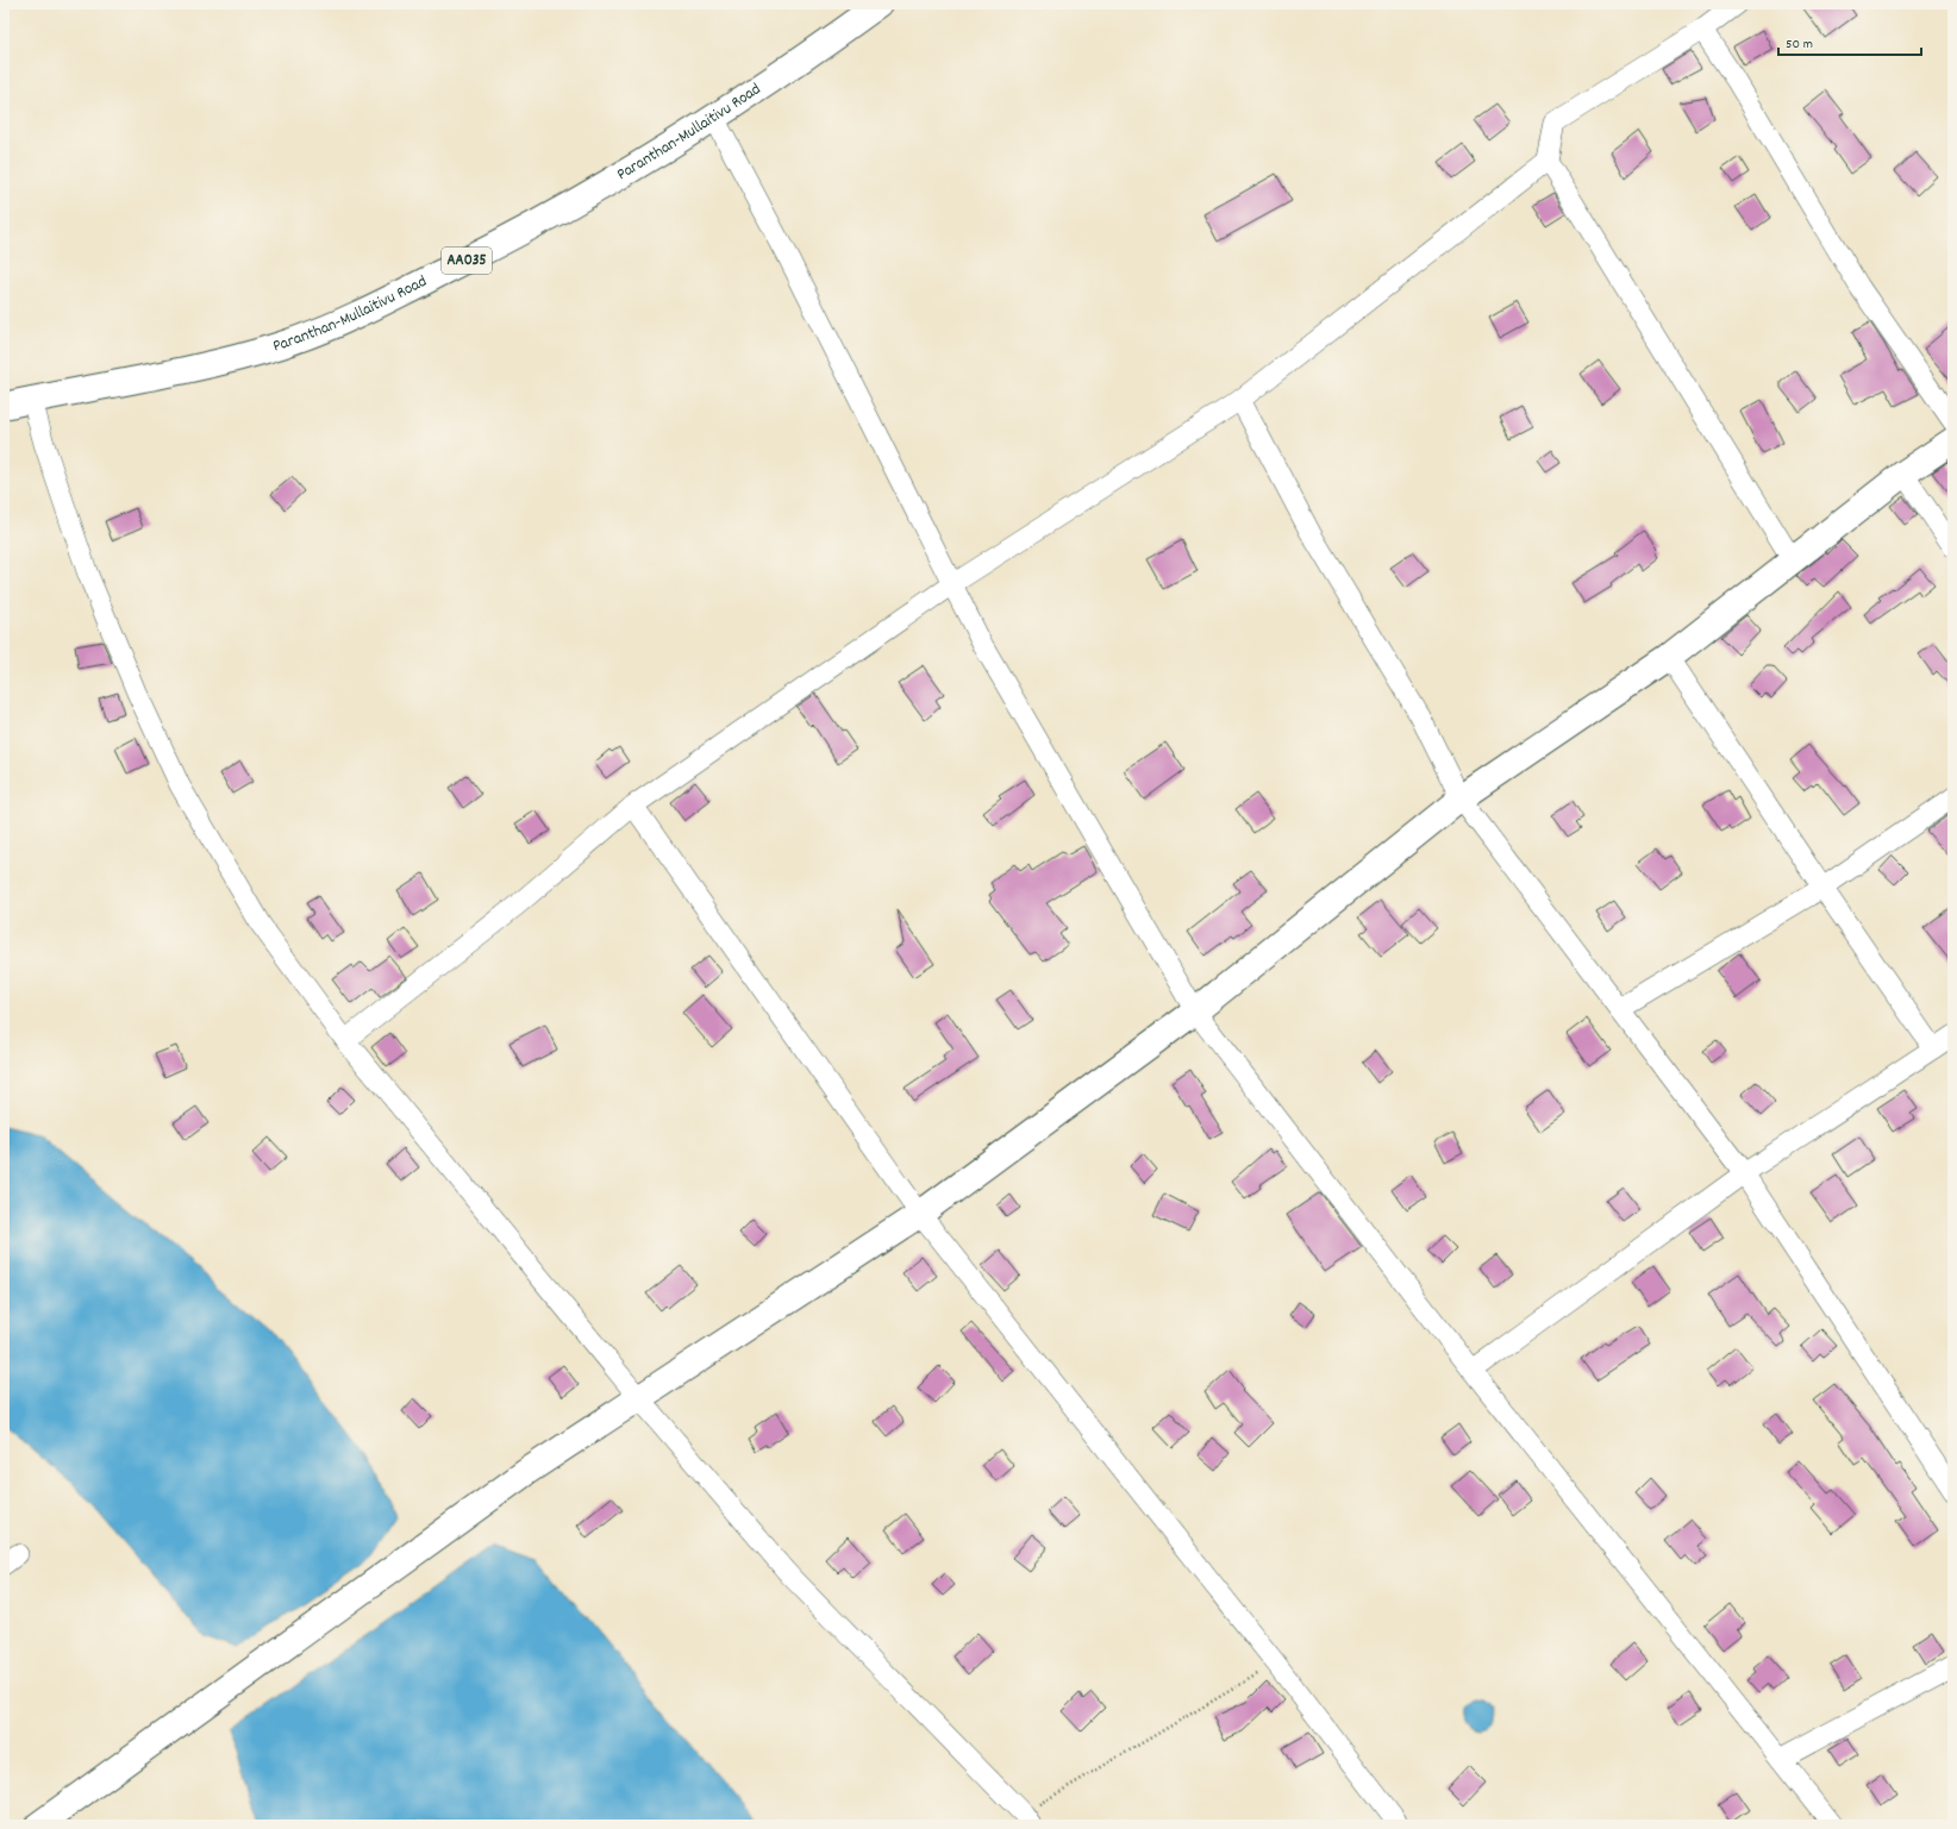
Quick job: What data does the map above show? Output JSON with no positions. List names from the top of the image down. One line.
{"streets":{"main road":["Paranthan-Mullaitivu Road","AA035"]},"scale_bar":"50 m"}
